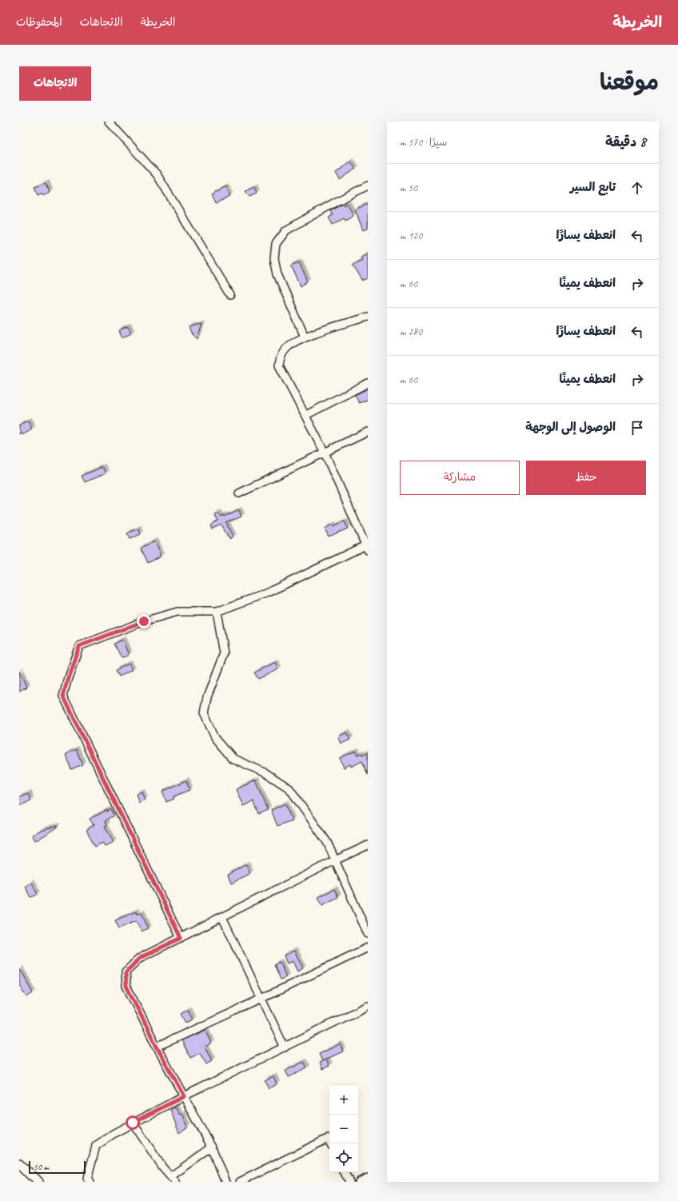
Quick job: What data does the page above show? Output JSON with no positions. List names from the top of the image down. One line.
{"scale_bar":"50 m","page":{"header":"الخريطة","nav":["الخريطة","الاتجاهات","المحفوظات"],"title":"موقعنا","buttons":["الاتجاهات",["حفظ","مشاركة"]],"heading":["8 دقيقة","سيرًا · 570 m"],"list":[["تابع السير","50 m"],["انعطف يسارًا","120 m"],["انعطف يمينًا","60 m"],["انعطف يسارًا","280 m"],["انعطف يمينًا","60 m"],"الوصول إلى الوجهة"],"map_buttons":["+","−"],"scale":"50 m"}}
